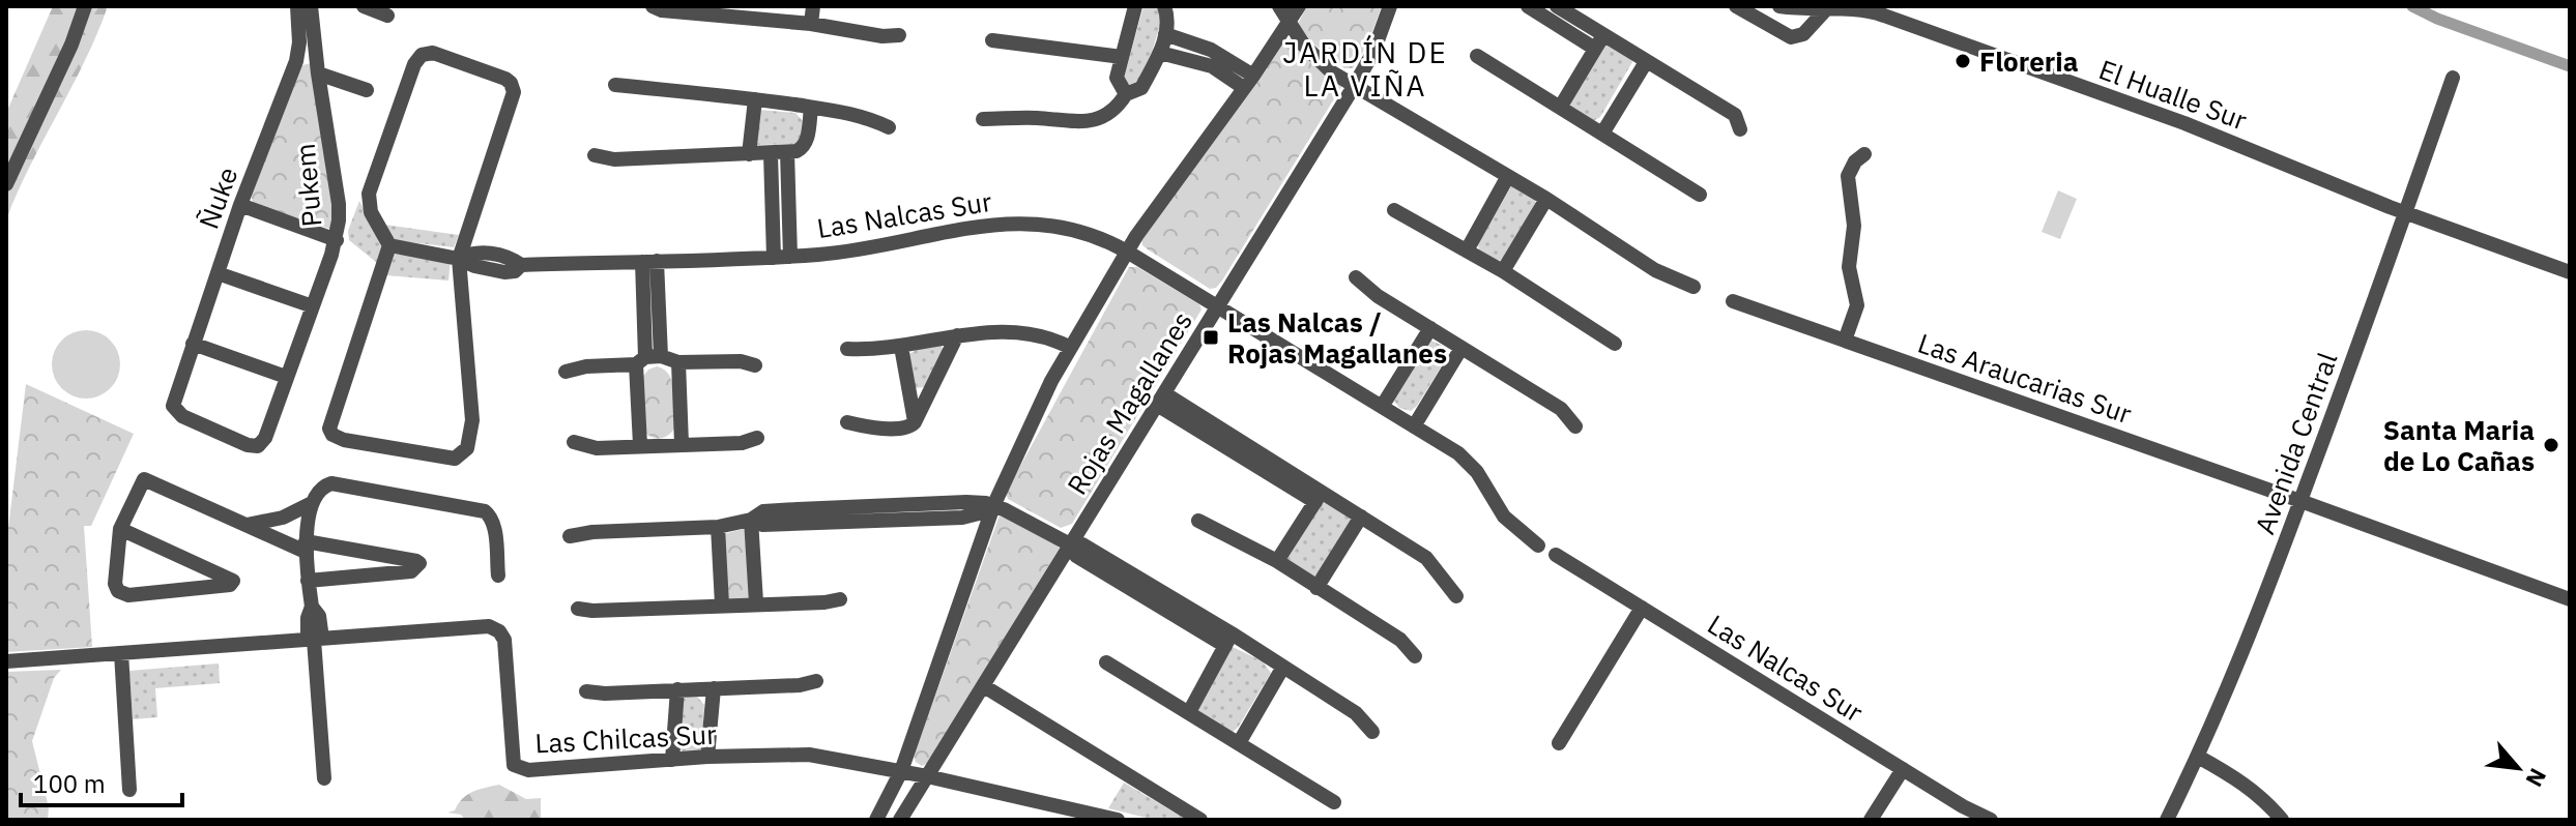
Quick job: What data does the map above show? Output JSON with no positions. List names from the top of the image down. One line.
{"streets":{"street":["El Hualle Sur","Pukem","Ñuke","Las Nalcas Sur","Las Araucarias Sur","Rojas Magallanes","Avenida Central","Las Chilcas Sur"]},"crossings":[["El Hualle Sur","Avenida Central"],["Pukem","Ñuke"],["Las Nalcas Sur","Rojas Magallanes"],["Las Araucarias Sur","Avenida Central"],["Rojas Magallanes","Las Chilcas Sur"]],"districts":["JARDÍN DE LA VIÑA"],"places":{"other":["Floreria","Santa Maria de Lo Cañas"],"transit":["Las Nalcas / Rojas Magallanes"]},"scale_bar":"100 m","north":"bottom right"}
